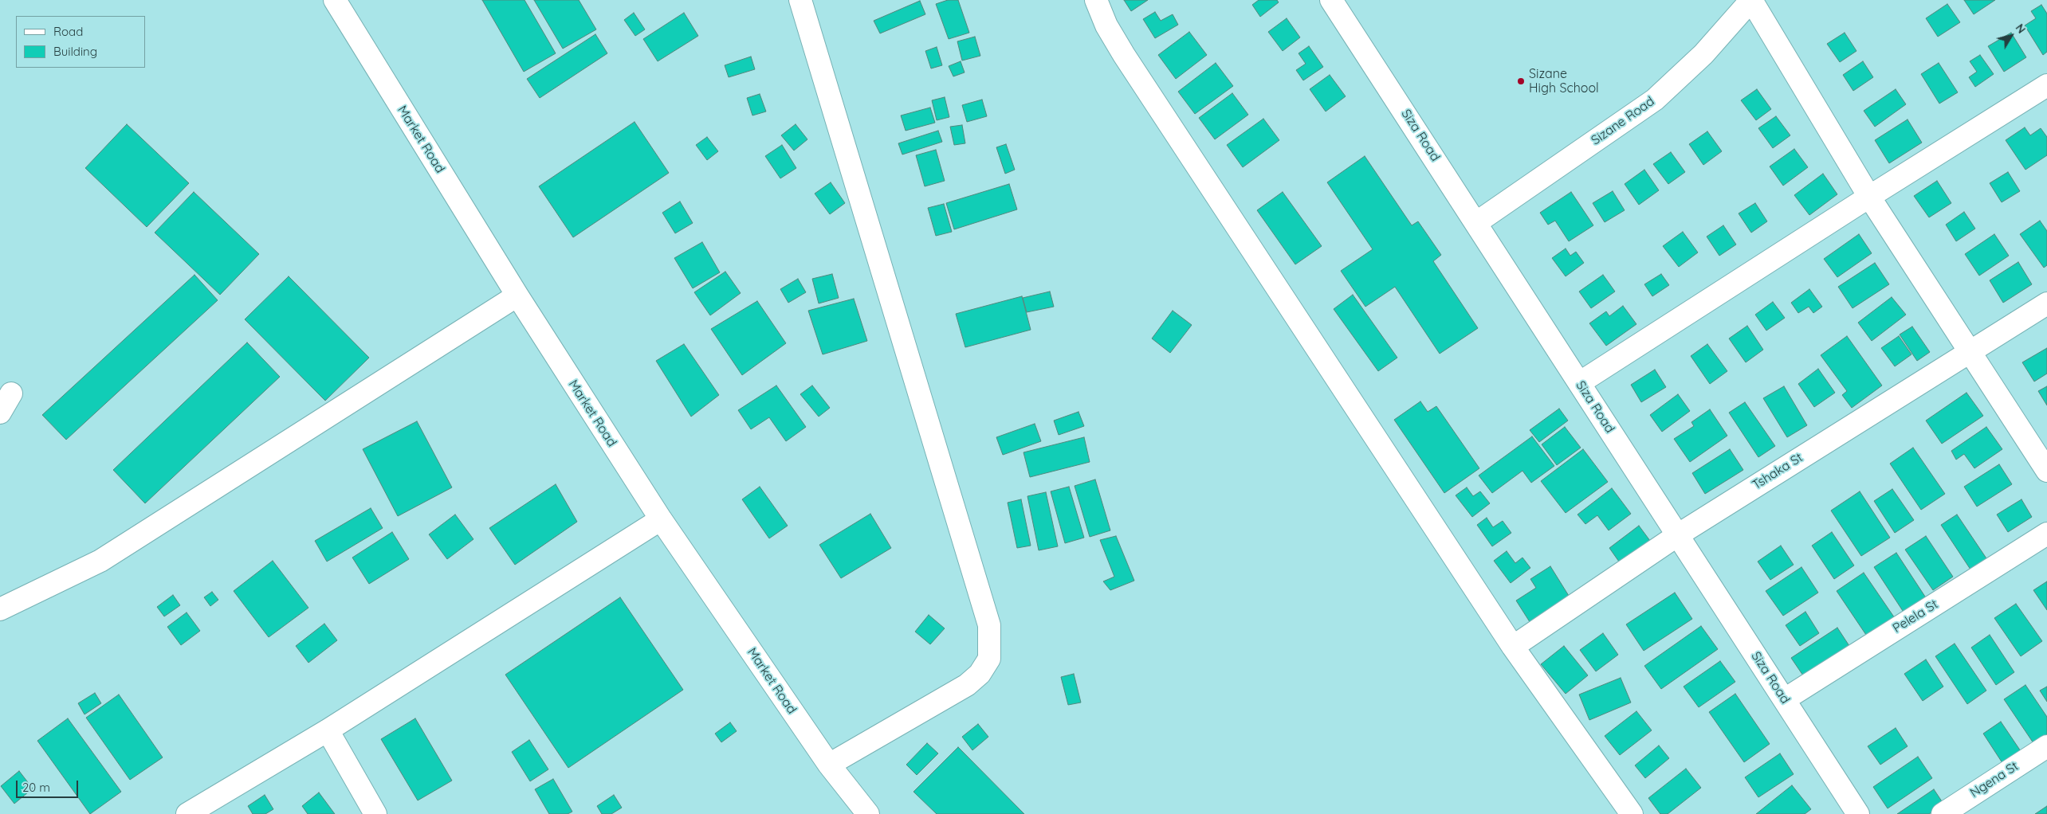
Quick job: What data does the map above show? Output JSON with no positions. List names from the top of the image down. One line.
{"streets":{"street":["Sizane Road","Siza Road","Market Road","Tshaka St","Pelela St","Ngena St"]},"crossings":[["Sizane Road","Siza Road"],["Siza Road","Tshaka St"],["Siza Road","Pelela St"]],"places":["Sizane High School"],"legend":["Road","Building"],"scale_bar":"20 m","north":"top right"}
